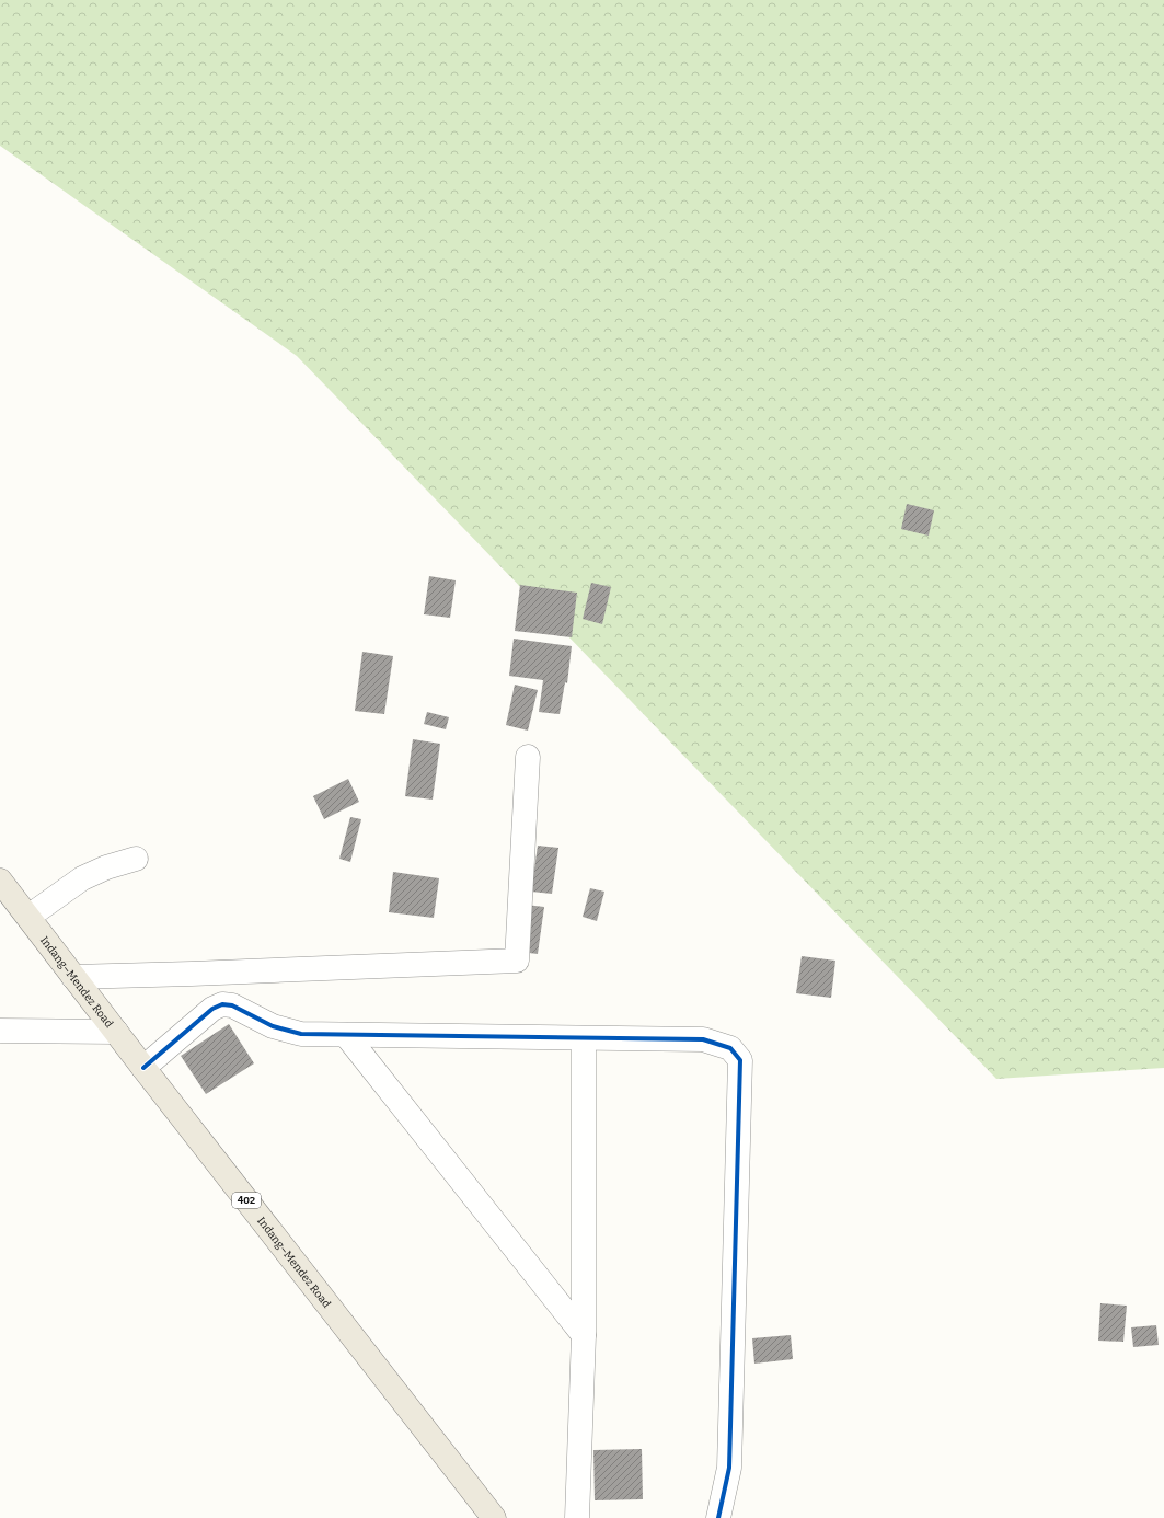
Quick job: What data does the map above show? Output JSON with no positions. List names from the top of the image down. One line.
{"streets":{"main road":["Indang–Mendez Road","402"]}}
